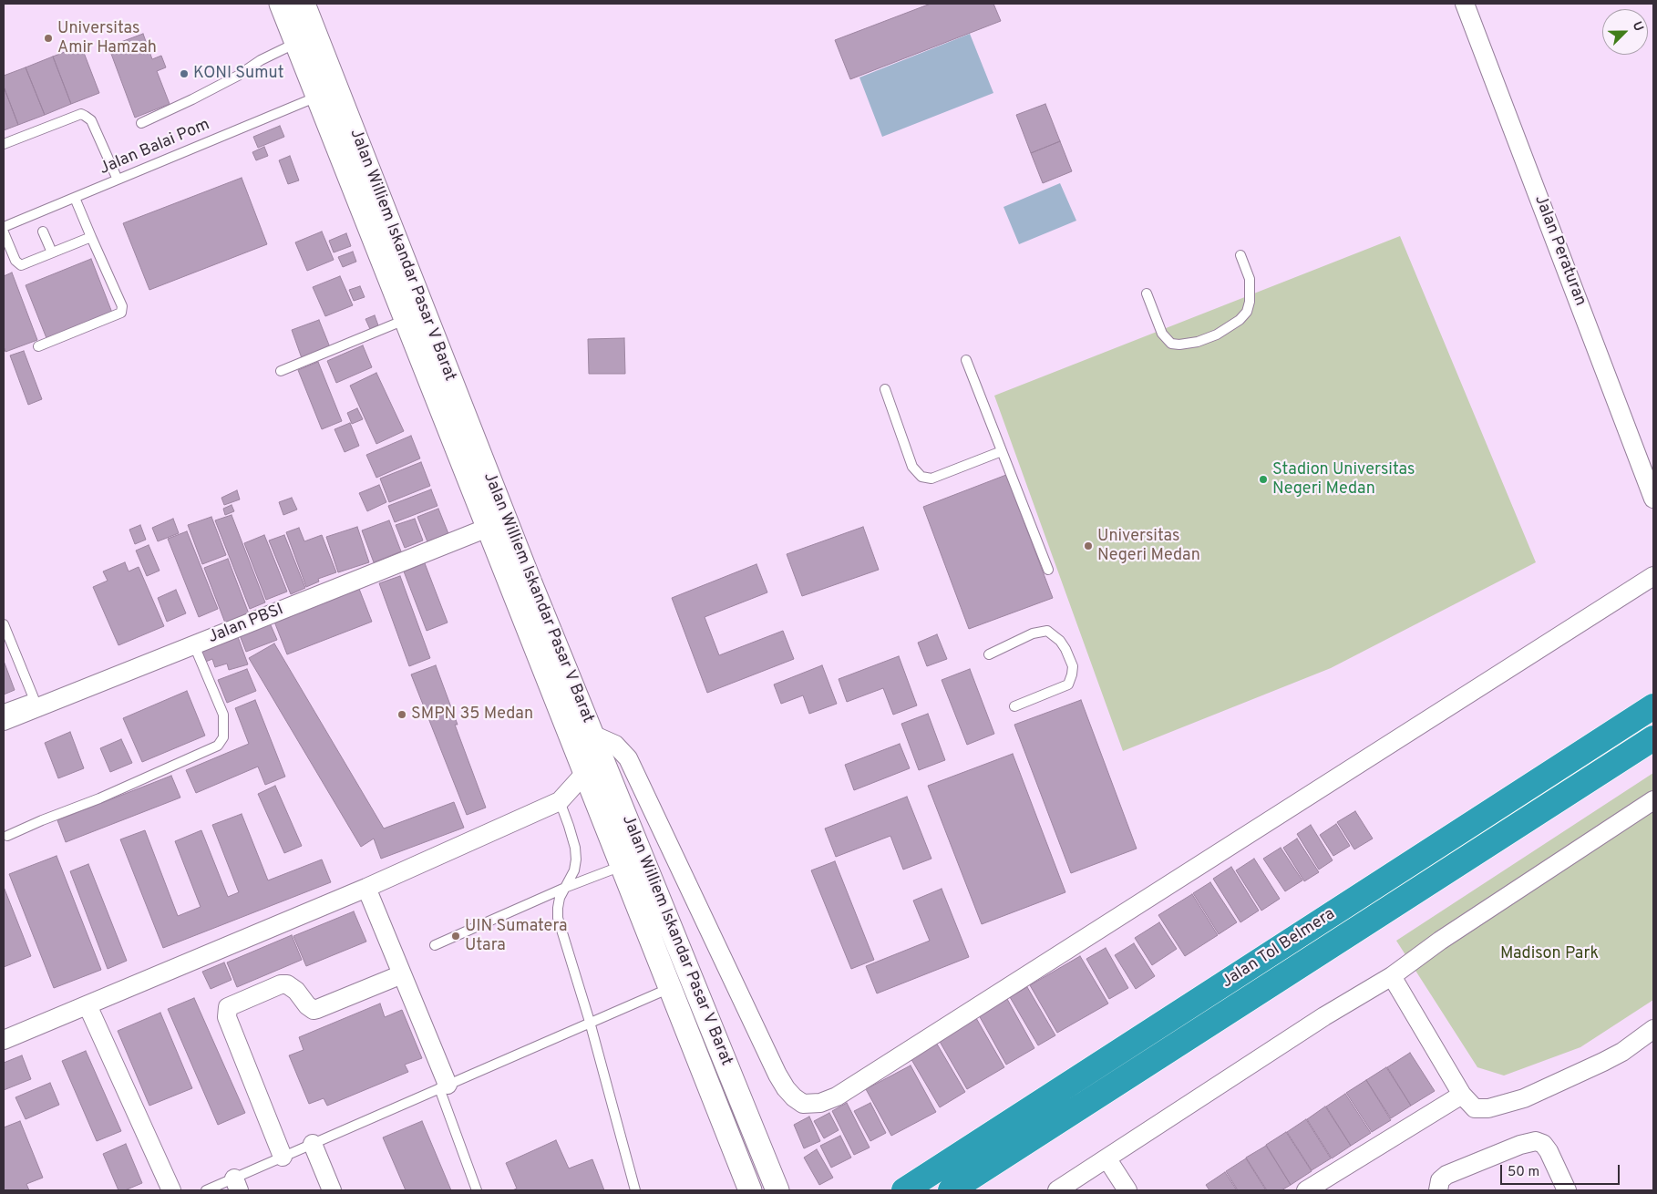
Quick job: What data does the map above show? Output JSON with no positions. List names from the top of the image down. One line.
{"streets":{"highway":["Jalan Tol Belmera"],"street":["Jalan Peraturan","Jalan Williem Iskandar Pasar V Barat","Jalan PBSI"],"lane":["Jalan Balai Pom"]},"crossings":[["Jalan Balai Pom","Jalan Williem Iskandar Pasar V Barat"],["Jalan Williem Iskandar Pasar V Barat","Jalan PBSI"]],"parks":["Madison Park"],"places":["Universitas Amir Hamzah","KONI Sumut","Stadion Universitas Negeri Medan","Universitas Negeri Medan","SMPN 35 Medan","UIN Sumatera Utara"],"scale_bar":"50 m","north":"top right"}
